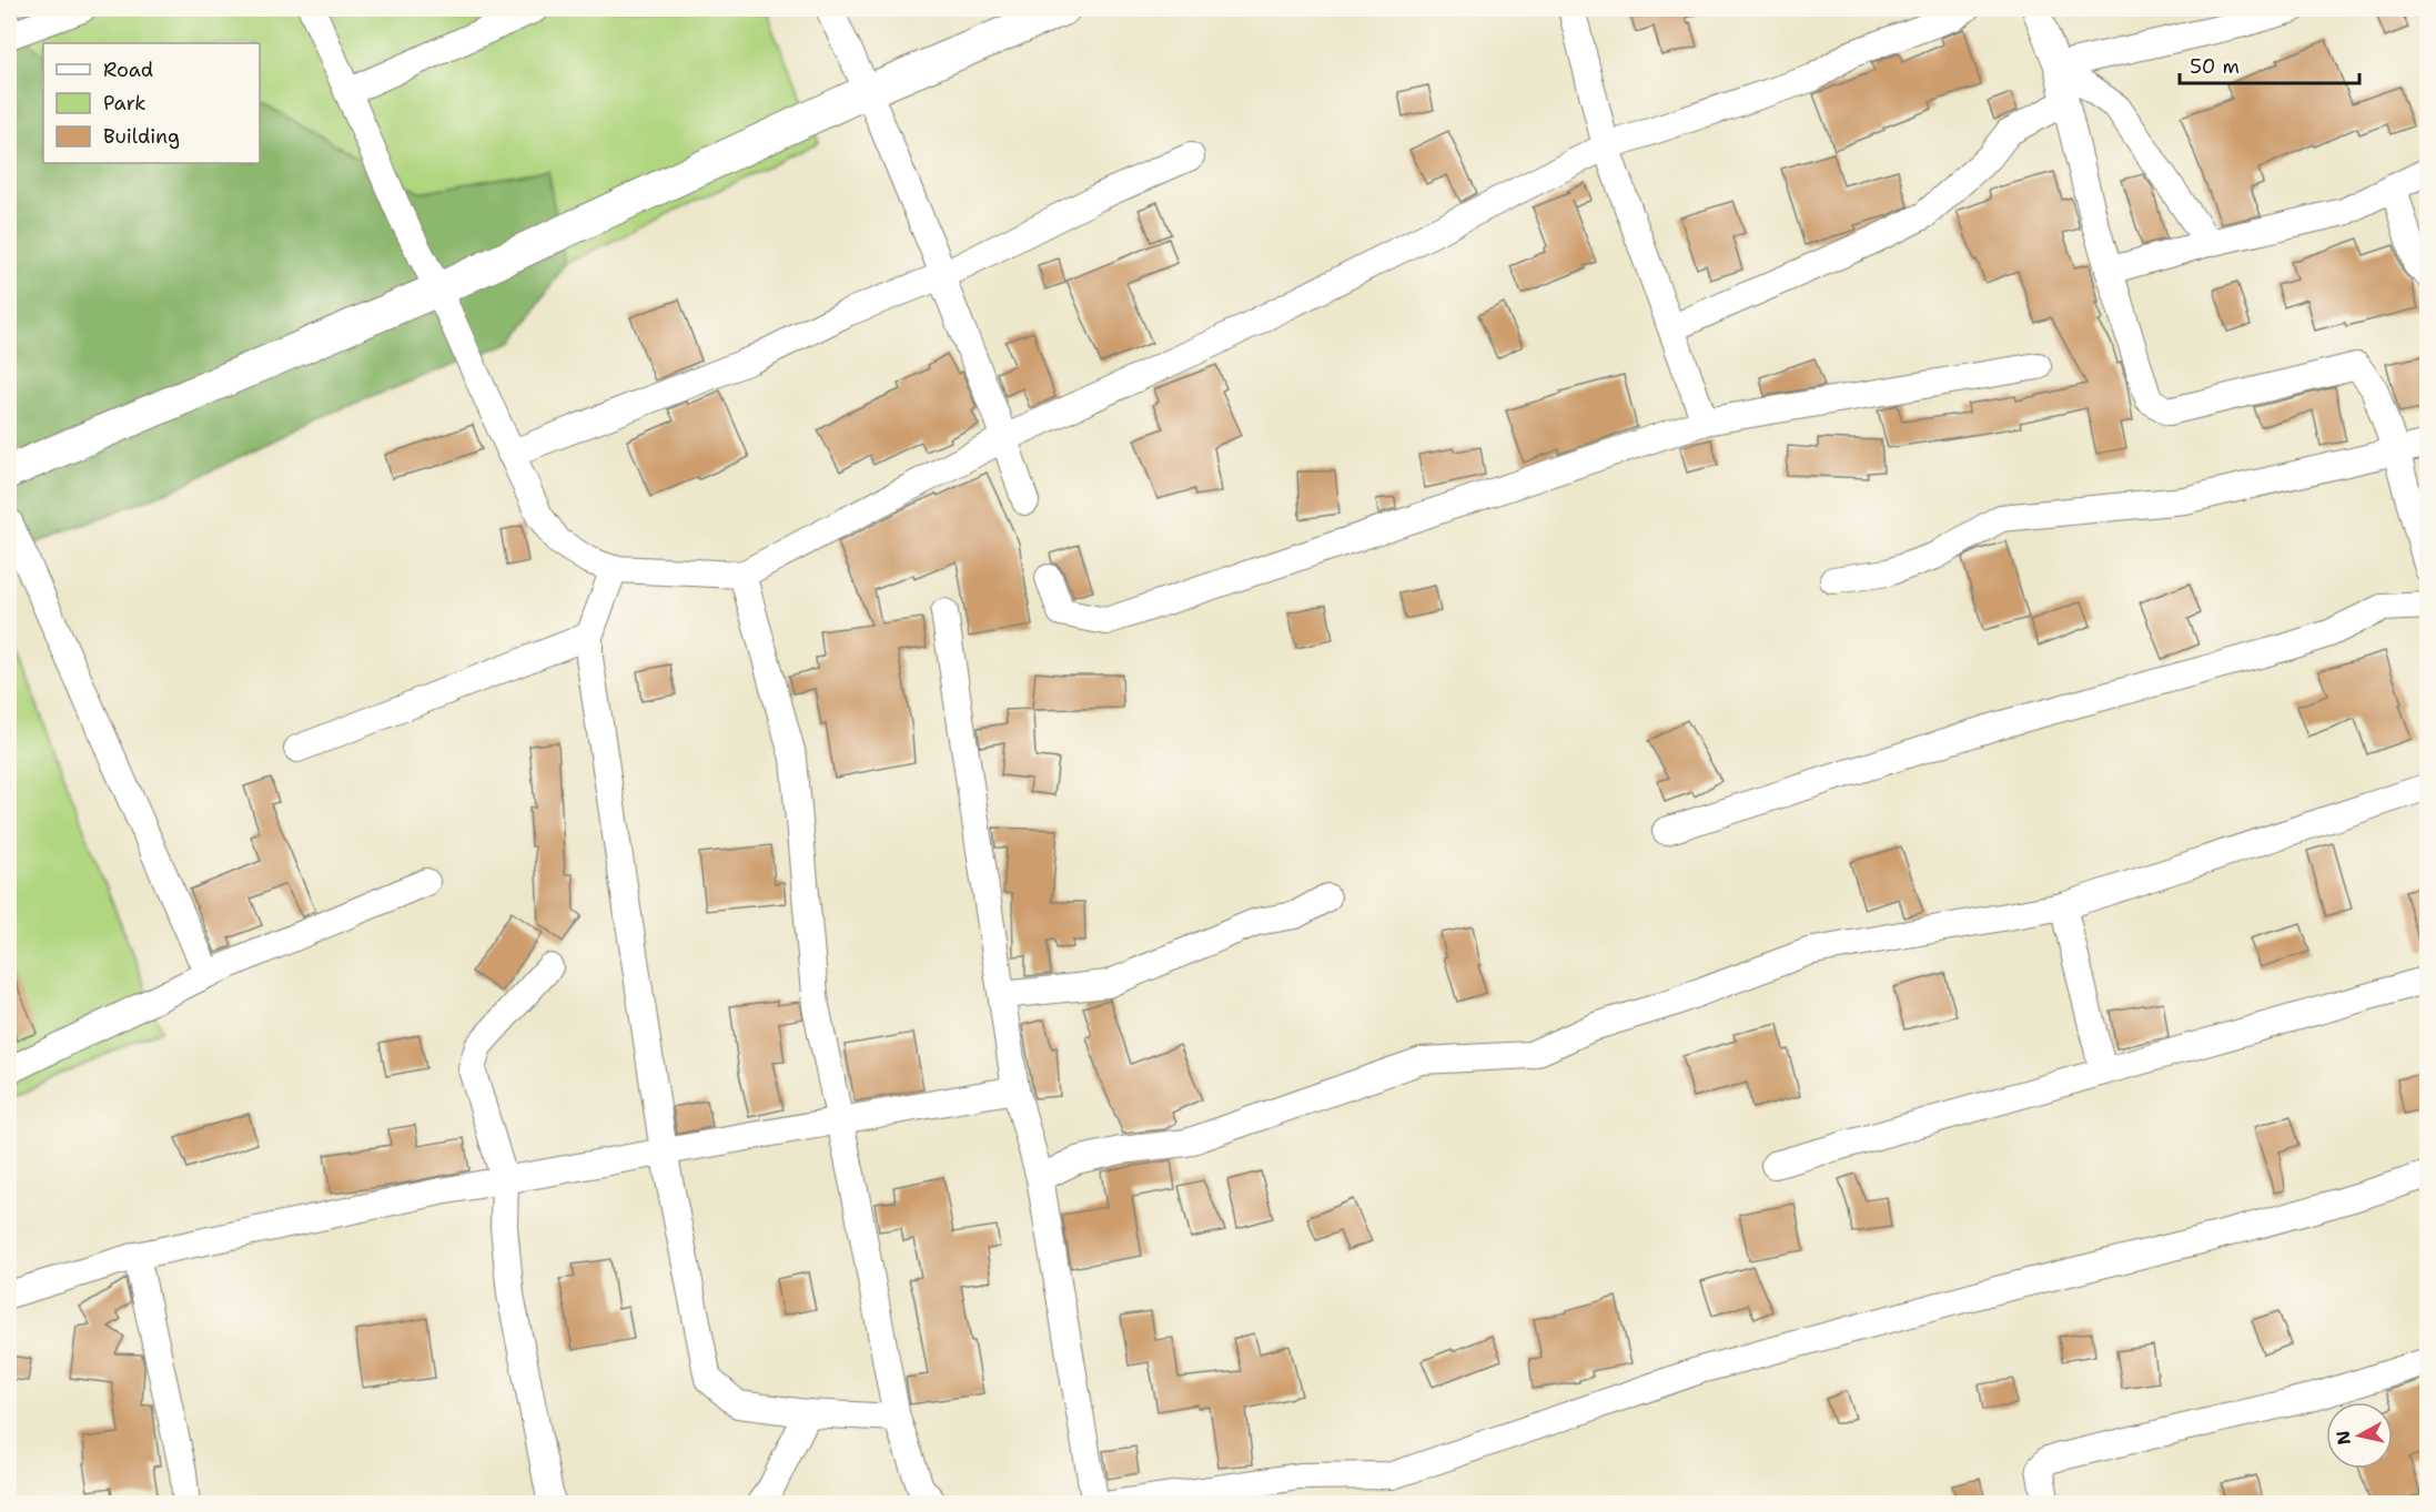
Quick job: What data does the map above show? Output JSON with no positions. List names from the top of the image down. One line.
{"legend":["Road","Park","Building"],"scale_bar":"50 m","north":"left"}
